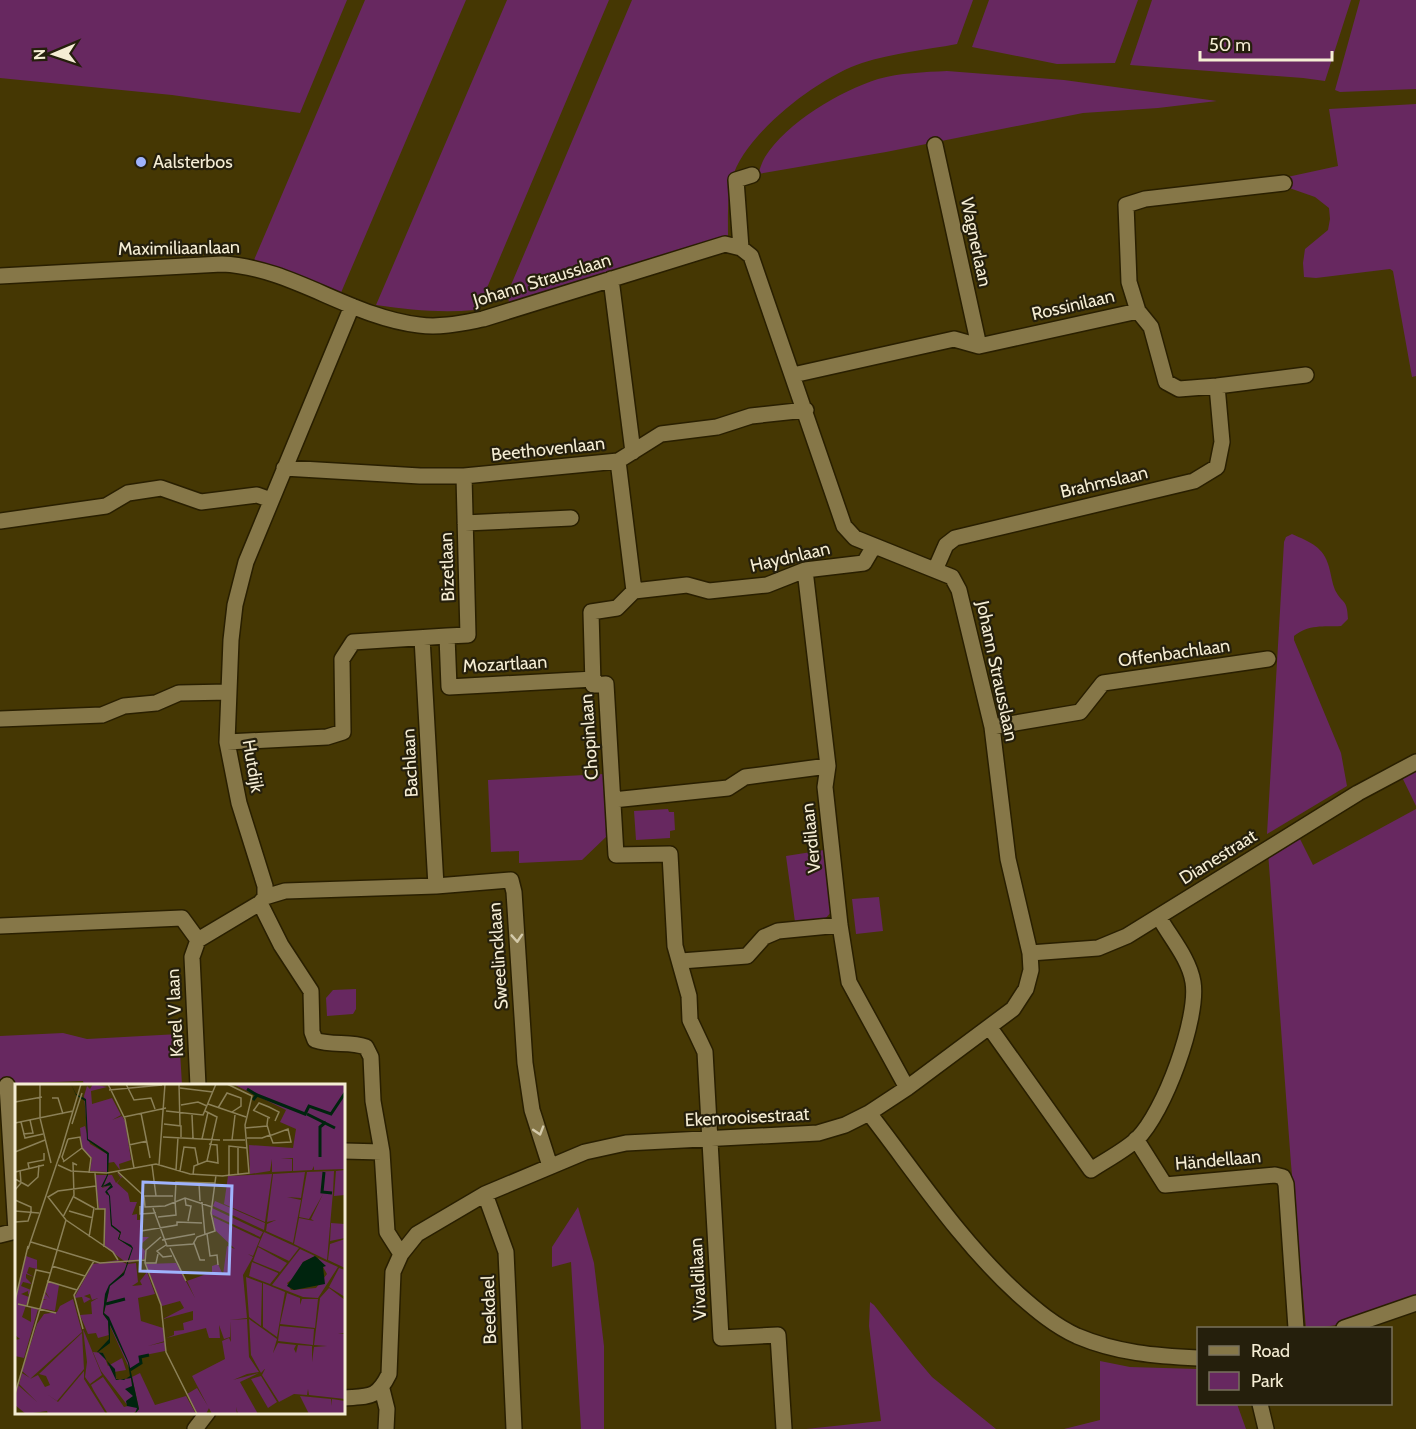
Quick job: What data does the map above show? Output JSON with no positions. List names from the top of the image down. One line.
{"streets":{"street":["Wagnerlaan","Maximiliaanlaan","Johann Strausslaan","Rossinilaan","Beethovenlaan","Brahmslaan","Haydnlaan","Bizetlaan","Offenbachlaan","Mozartlaan","Chopinlaan","Bachlaan","Hutdijk","Verdilaan","Dianestraat","Sweelincklaan","Karel V laan","Ekenrooisestraat","Händellaan","Vivaldilaan","Beekdael"]},"crossings":[["Wagnerlaan","Rossinilaan"],["Maximiliaanlaan","Johann Strausslaan"],["Maximiliaanlaan","Hutdijk"],["Johann Strausslaan","Rossinilaan"],["Johann Strausslaan","Beethovenlaan"],["Johann Strausslaan","Brahmslaan"],["Johann Strausslaan","Haydnlaan"],["Johann Strausslaan","Offenbachlaan"],["Johann Strausslaan","Hutdijk"],["Johann Strausslaan","Verdilaan"],["Johann Strausslaan","Dianestraat"],["Johann Strausslaan","Ekenrooisestraat"],["Beethovenlaan","Bizetlaan"],["Beethovenlaan","Hutdijk"],["Haydnlaan","Chopinlaan"],["Haydnlaan","Verdilaan"],["Bizetlaan","Mozartlaan"],["Mozartlaan","Chopinlaan"],["Mozartlaan","Bachlaan"],["Mozartlaan","Hutdijk"],["Chopinlaan","Ekenrooisestraat"],["Chopinlaan","Vivaldilaan"],["Bachlaan","Sweelincklaan"],["Hutdijk","Sweelincklaan"],["Hutdijk","Ekenrooisestraat"],["Sweelincklaan","Karel V laan"],["Sweelincklaan","Ekenrooisestraat"],["Ekenrooisestraat","Vivaldilaan"],["Ekenrooisestraat","Beekdael"]],"one_way":["Sweelincklaan"],"places":["Aalsterbos"],"legend":["Road","Park"],"scale_bar":"50 m","north":"left"}
